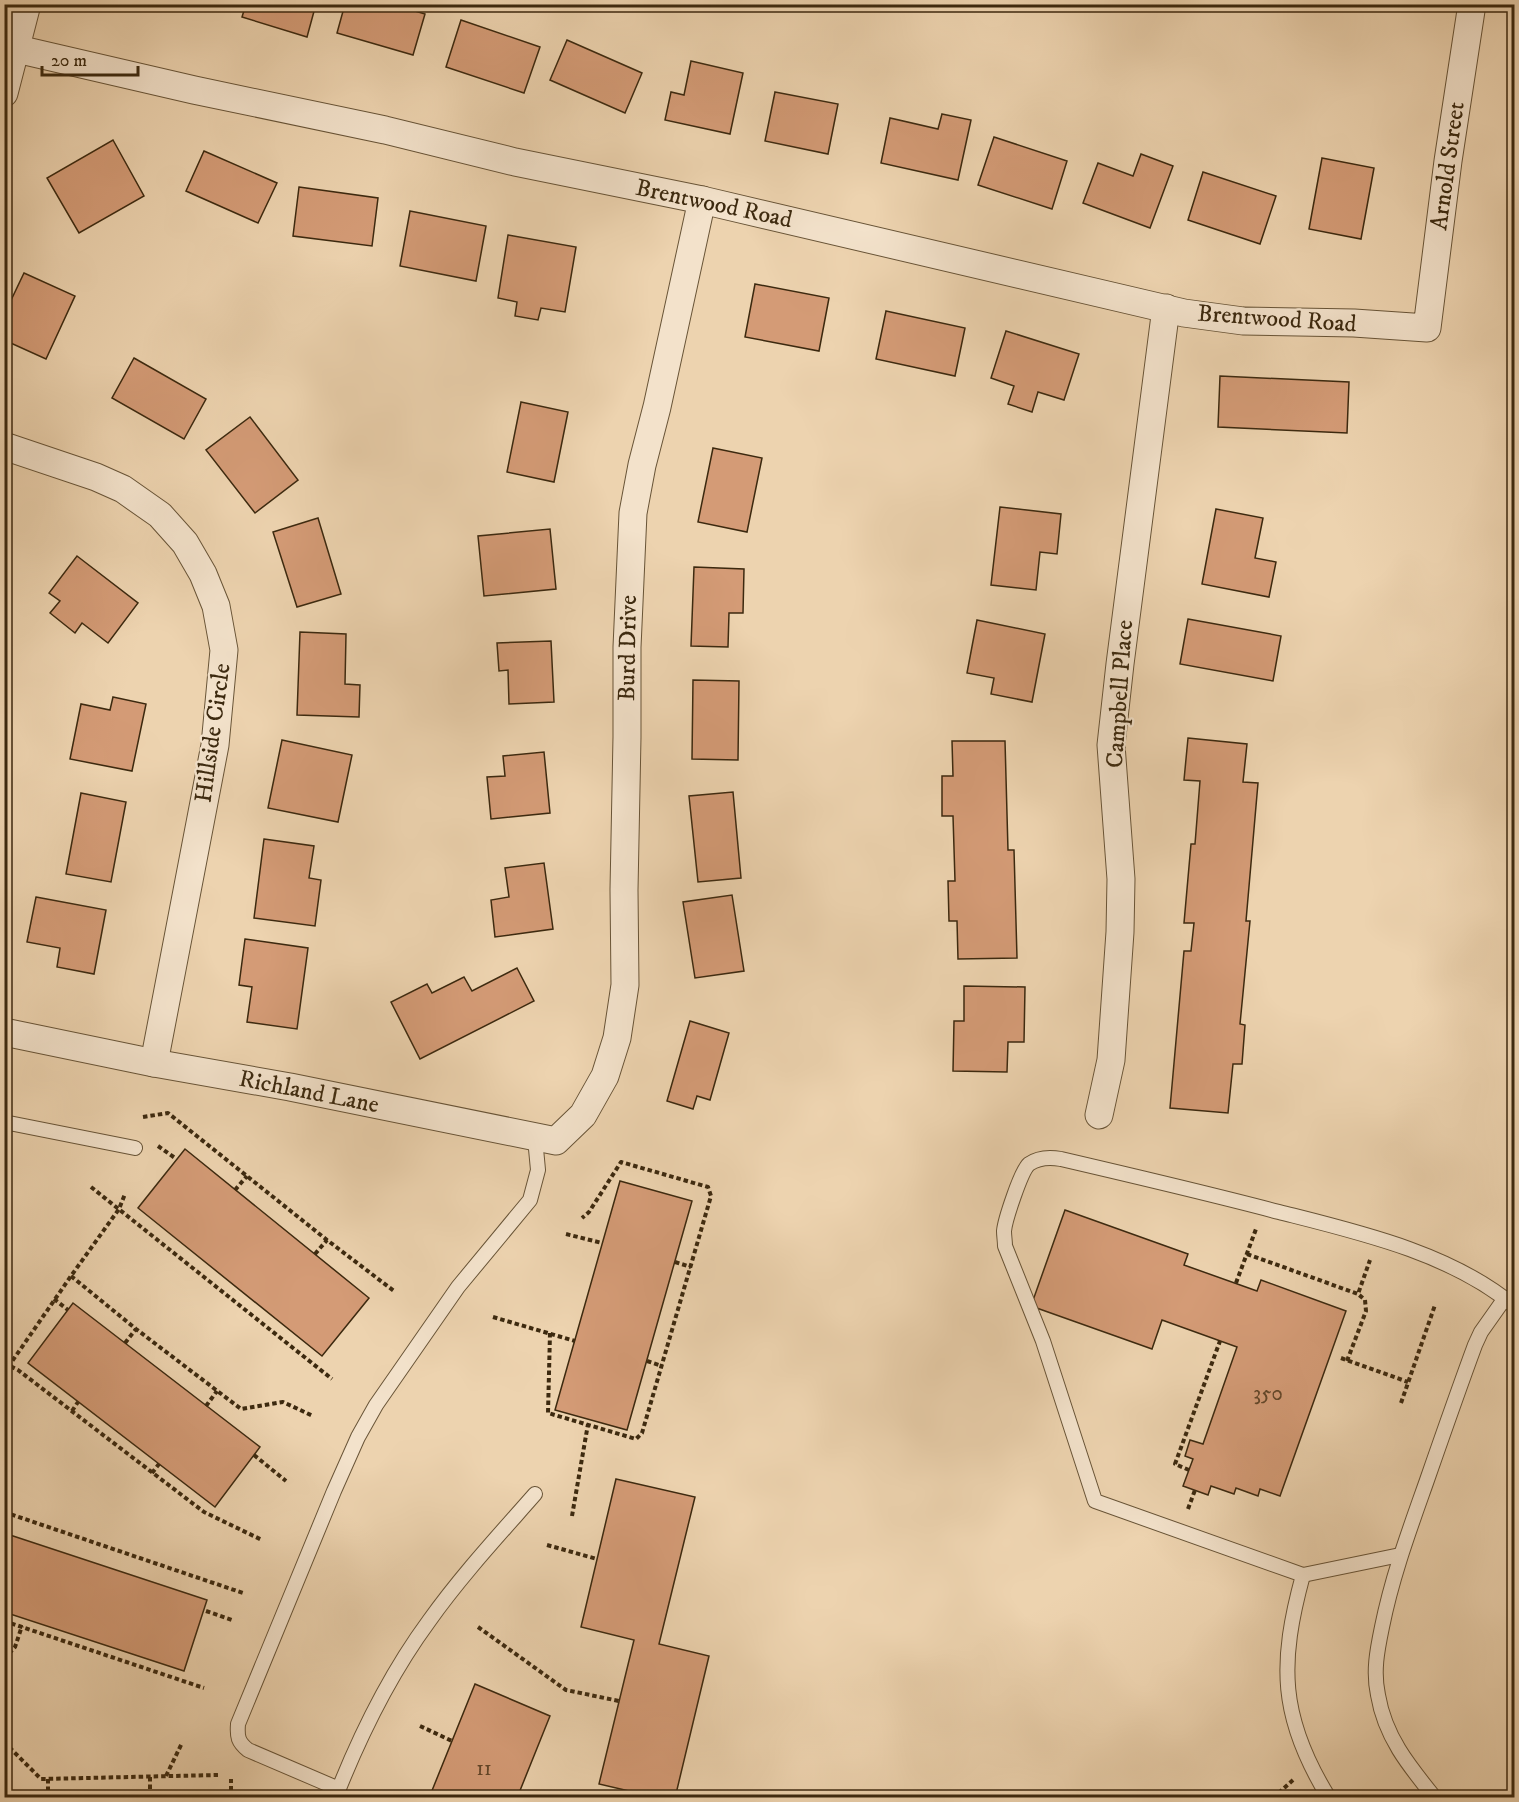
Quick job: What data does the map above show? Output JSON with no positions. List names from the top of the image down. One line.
{"streets":{"street":["Arnold Street","Brentwood Road","Burd Drive","Campbell Place","Hillside Circle","Richland Lane"]},"crossings":[["Arnold Street","Brentwood Road"],["Brentwood Road","Burd Drive"],["Brentwood Road","Campbell Place"],["Burd Drive","Richland Lane"],["Hillside Circle","Richland Lane"]],"house_numbers":["350","11"],"scale_bar":"20 m"}
